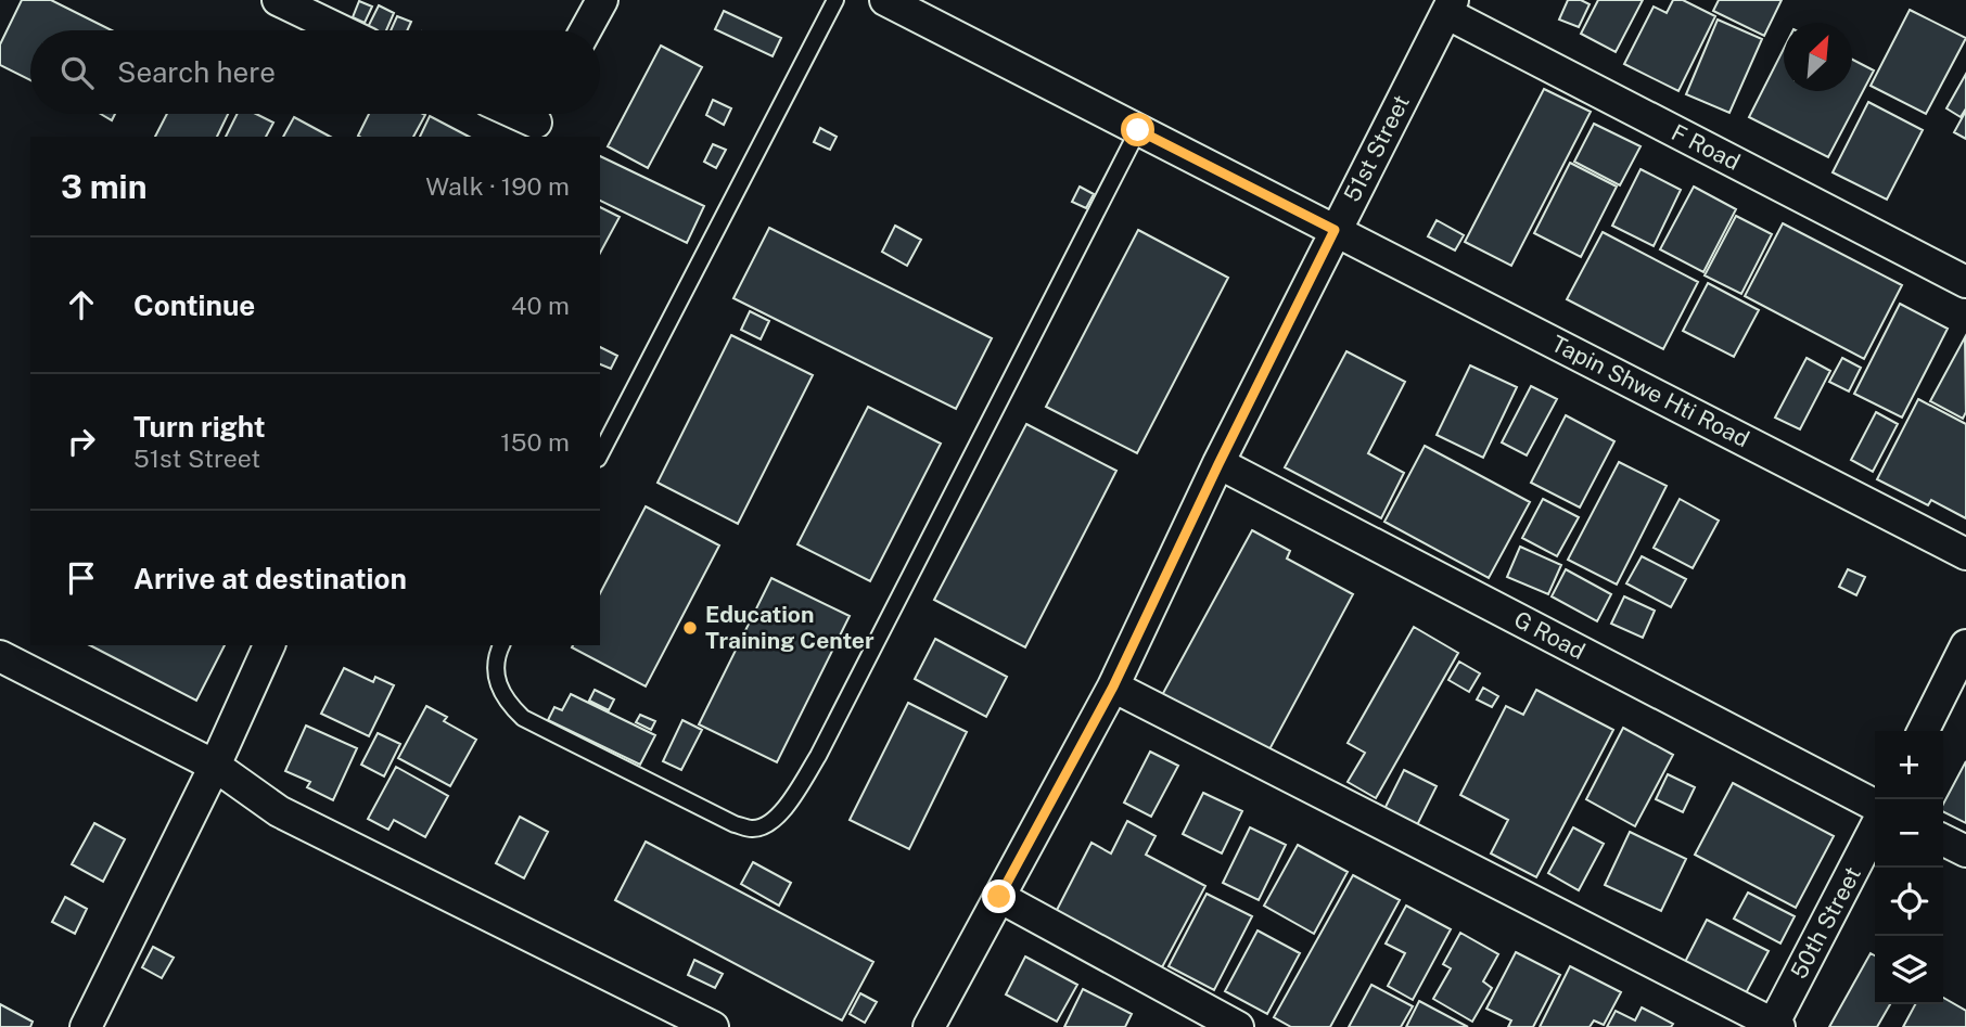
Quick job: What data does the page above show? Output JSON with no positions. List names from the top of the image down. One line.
{"streets":{"street":["F Road","51st Street","Tapin Shwe Hti Road","G Road","50th Street"]},"crossings":[["F Road","51st Street"],["51st Street","Tapin Shwe Hti Road"],["51st Street","G Road"]],"places":["Education Training Center"],"north":"top right","page":{"search":"Search here","heading":["3 min","Walk · 190 m"],"list":[["Continue","40 m"],["Turn right","51st Street","150 m"],"Arrive at destination"],"map_buttons":["+","−"]}}
